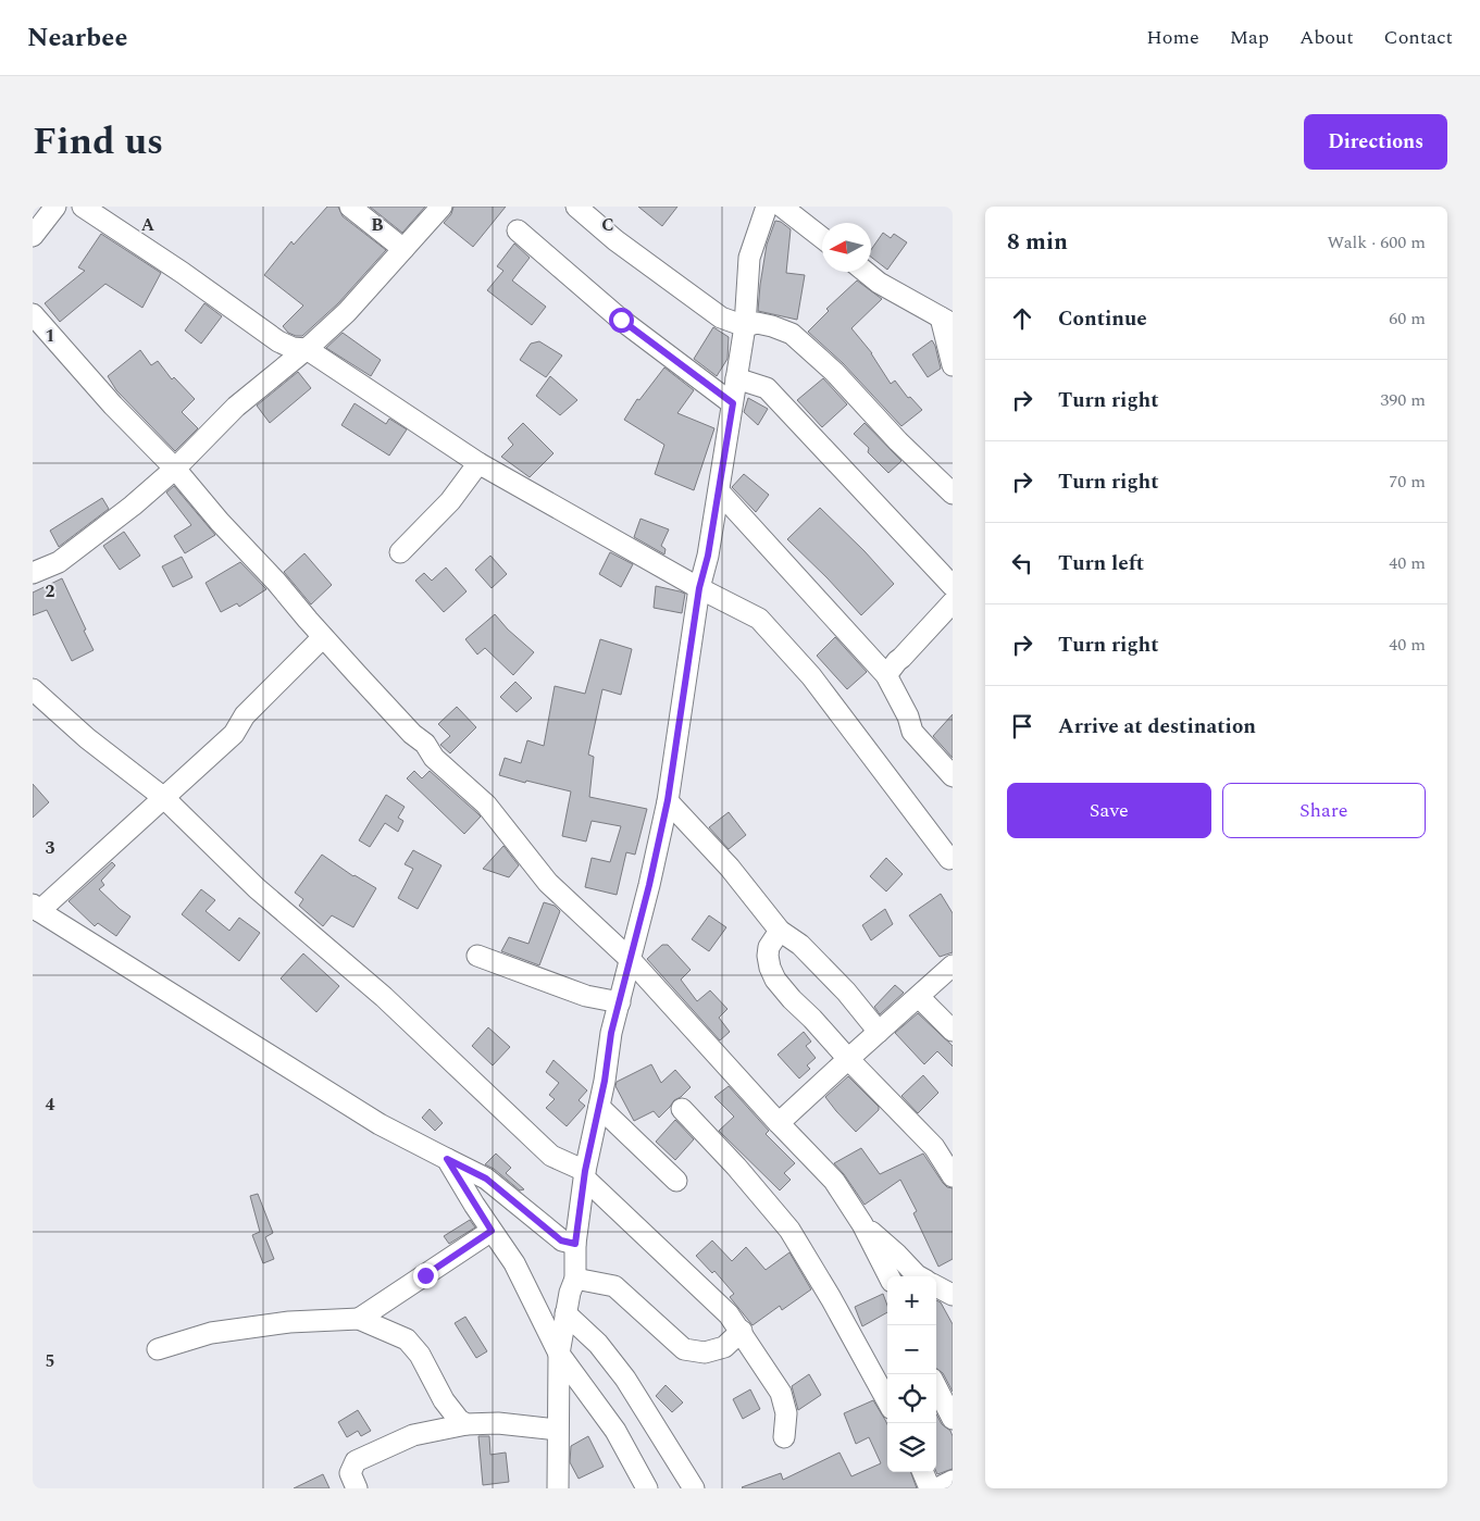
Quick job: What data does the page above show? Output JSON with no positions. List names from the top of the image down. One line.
{"north":"left","page":{"header":"Nearbee","nav":["Home","Map","About","Contact"],"title":"Find us","buttons":["Directions",["Save","Share"]],"heading":["8 min","Walk · 600 m"],"list":[["Continue","60 m"],["Turn right","390 m"],["Turn right","70 m"],["Turn left","40 m"],["Turn right","40 m"],"Arrive at destination"],"map_buttons":["+","−"]},"grid":{"columns":["A","B","C"],"rows":["1","2","3","4","5"]}}
